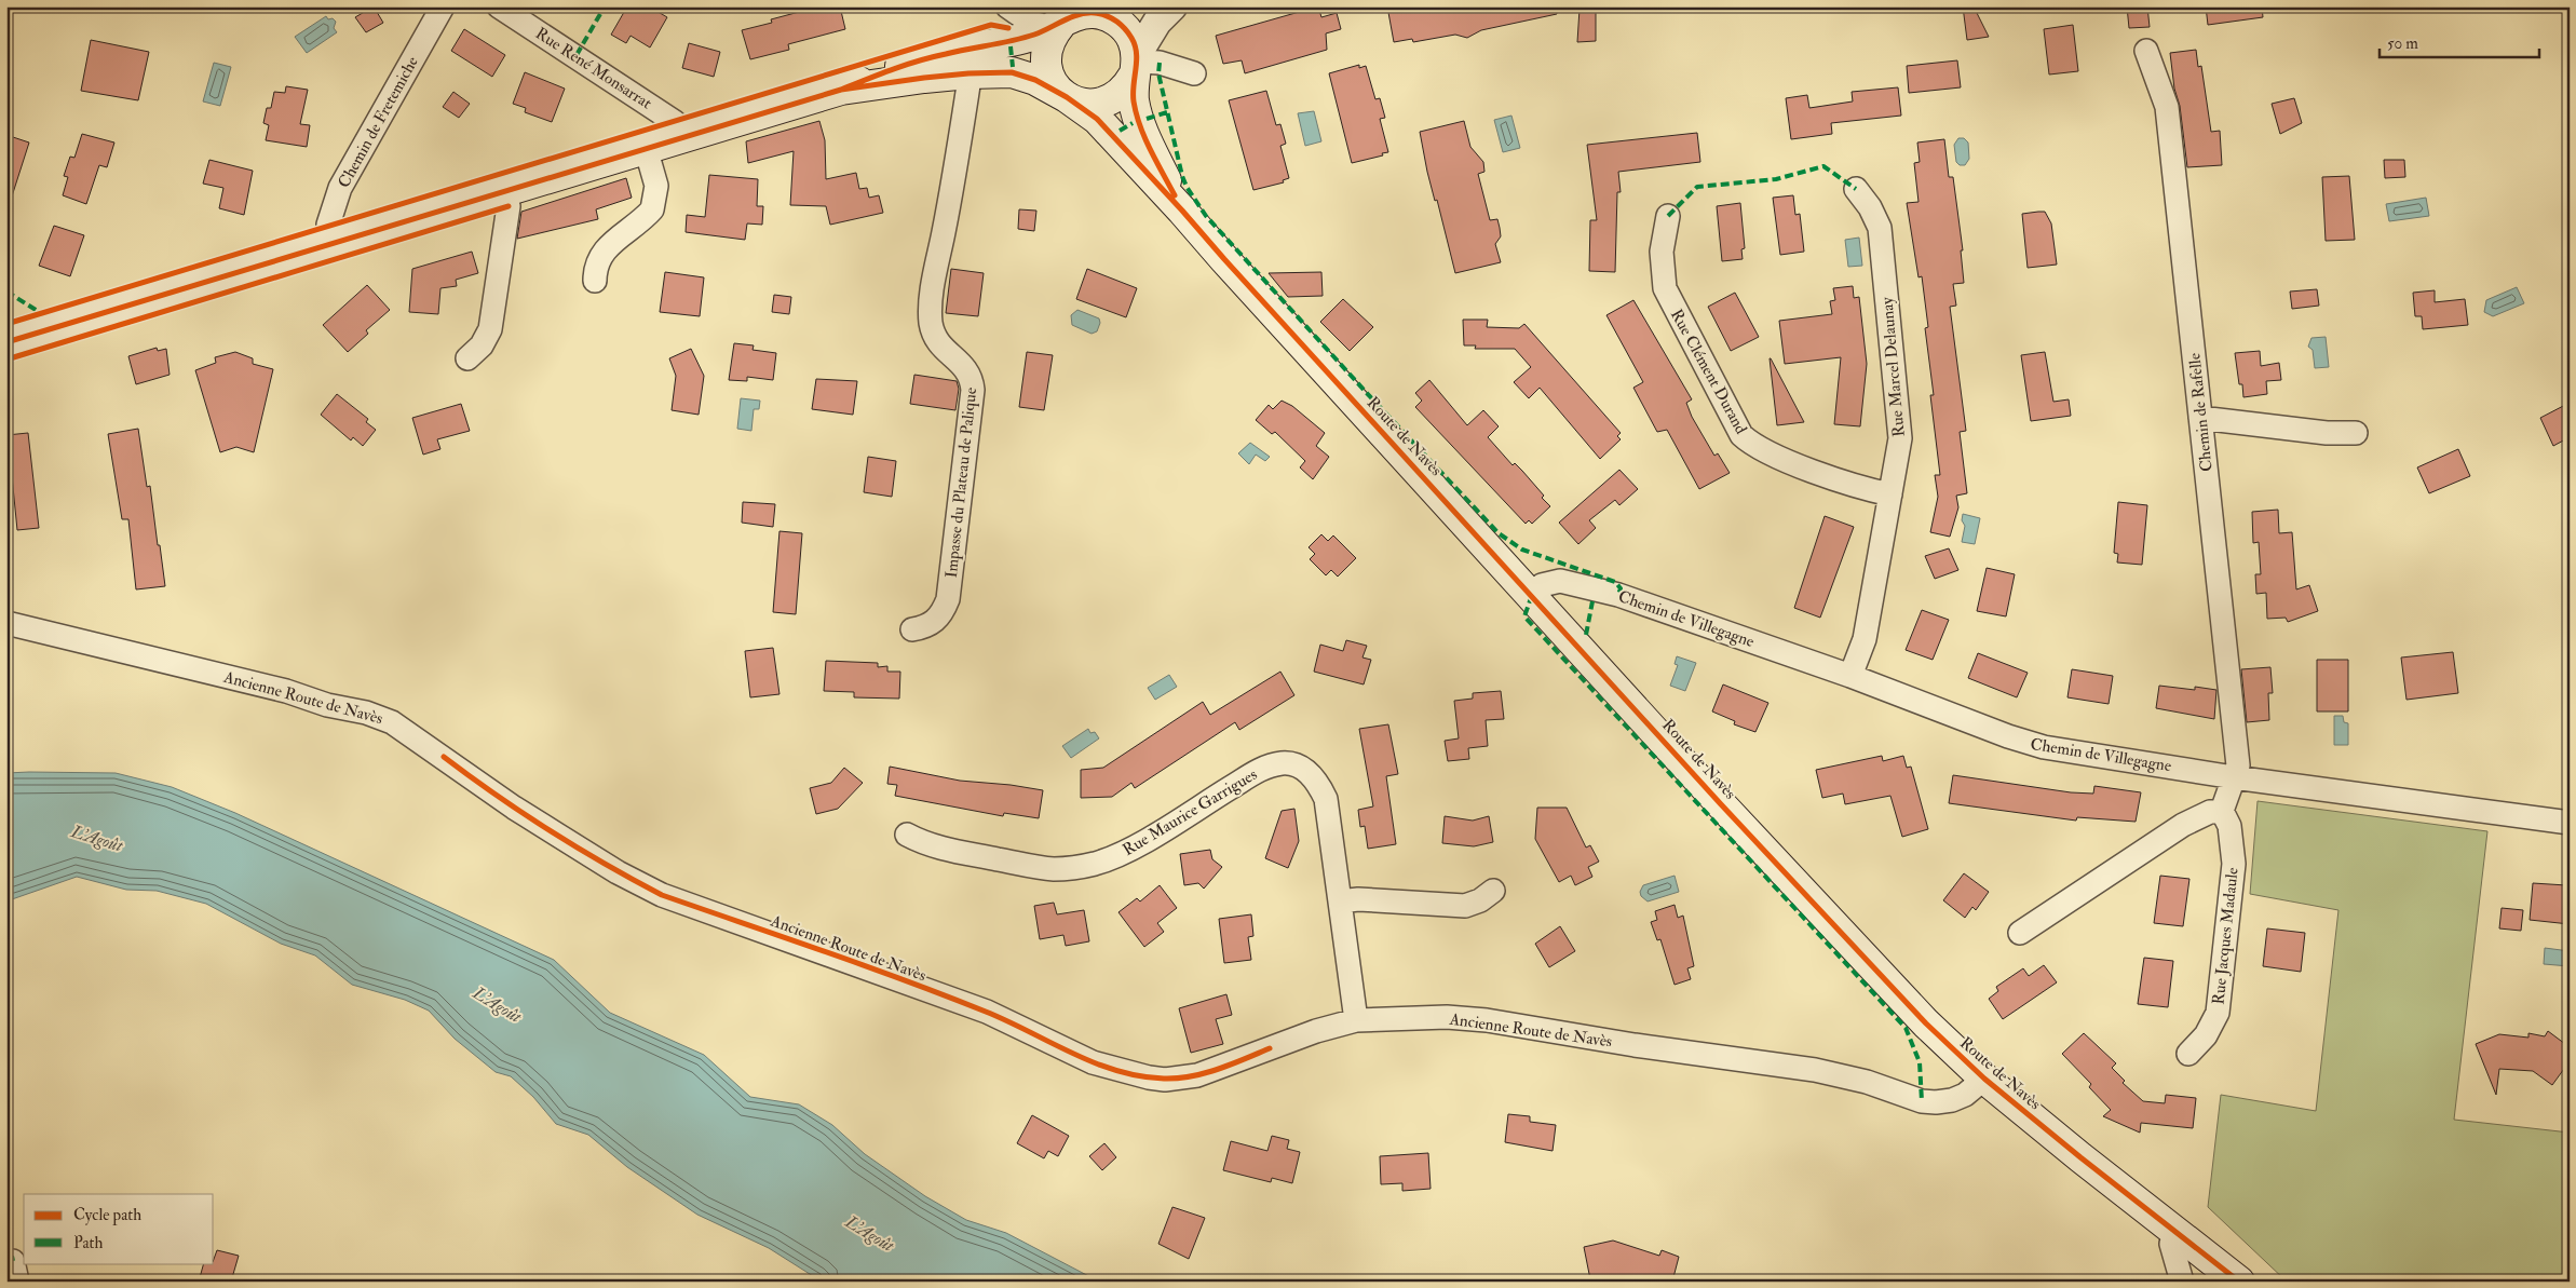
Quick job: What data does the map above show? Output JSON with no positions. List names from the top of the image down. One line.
{"streets":{"main road":["Route de Navès"],"street":["Rue René Monsarrat","Chemin de Fretemiche","Rue Marcel Delaunay","Rue Clément Durand","Chemin de Rafelle","Impasse du Plateau de Palique","Chemin de Villegagne","Ancienne Route de Navès","Rue Maurice Garrigues","Rue Jacques Madaule"]},"crossings":[["Rue Marcel Delaunay","Rue Clément Durand"],["Rue Marcel Delaunay","Chemin de Villegagne"],["Chemin de Rafelle","Chemin de Villegagne"],["Route de Navès","Chemin de Villegagne"],["Route de Navès","Ancienne Route de Navès"],["Ancienne Route de Navès","Rue Maurice Garrigues"]],"water":["L'Agoût"],"legend":["Cycle path","Path"],"scale_bar":"50 m"}
